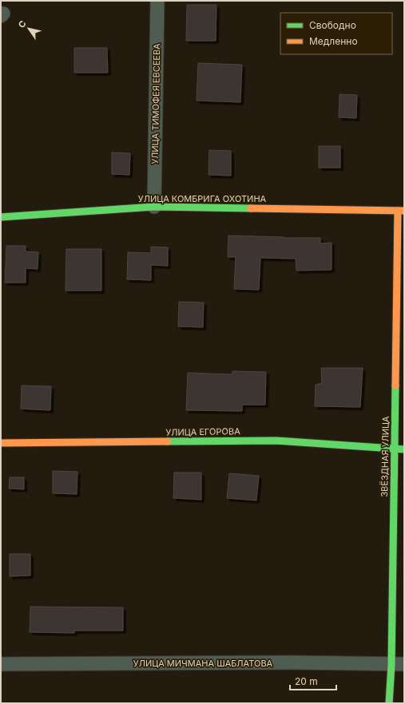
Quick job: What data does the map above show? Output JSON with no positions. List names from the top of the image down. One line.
{"streets":{"street":["УЛИЦА ТИМОФЕЯ ЕВСЕЕВА","УЛИЦА КОМБРИГА ОХОТИНА","УЛИЦА ЕГОРОВА","ЗВЁЗДНАЯ УЛИЦА","УЛИЦА МИЧМАНА ШАБЛАТОВА"]},"crossings":[["УЛИЦА ТИМОФЕЯ ЕВСЕЕВА","УЛИЦА КОМБРИГА ОХОТИНА"],["УЛИЦА КОМБРИГА ОХОТИНА","ЗВЁЗДНАЯ УЛИЦА"],["УЛИЦА ЕГОРОВА","ЗВЁЗДНАЯ УЛИЦА"],["ЗВЁЗДНАЯ УЛИЦА","УЛИЦА МИЧМАНА ШАБЛАТОВА"]],"legend":["Свободно","Медленно"],"scale_bar":"20 m","north":"top left"}
